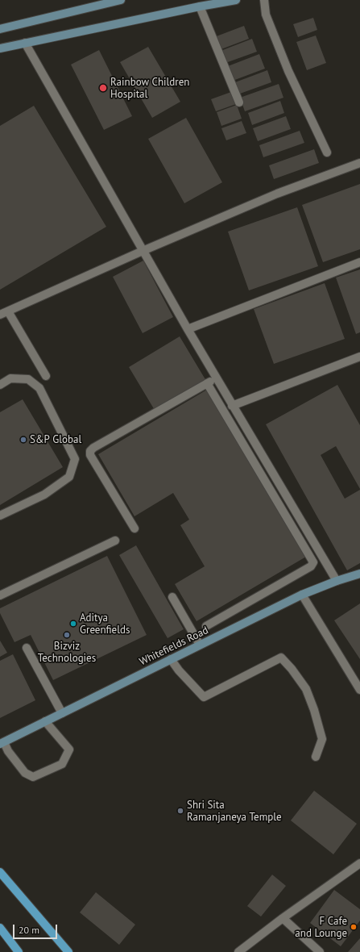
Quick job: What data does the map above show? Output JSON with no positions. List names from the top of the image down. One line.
{"streets":{"street":["Whitefields Road"]},"places":["Rainbow Children Hospital","S&P Global","Aditya Greenfields","Bizviz Technologies","Shri Sita Ramanjaneya Temple","F Cafe and Lounge"],"scale_bar":"20 m"}
